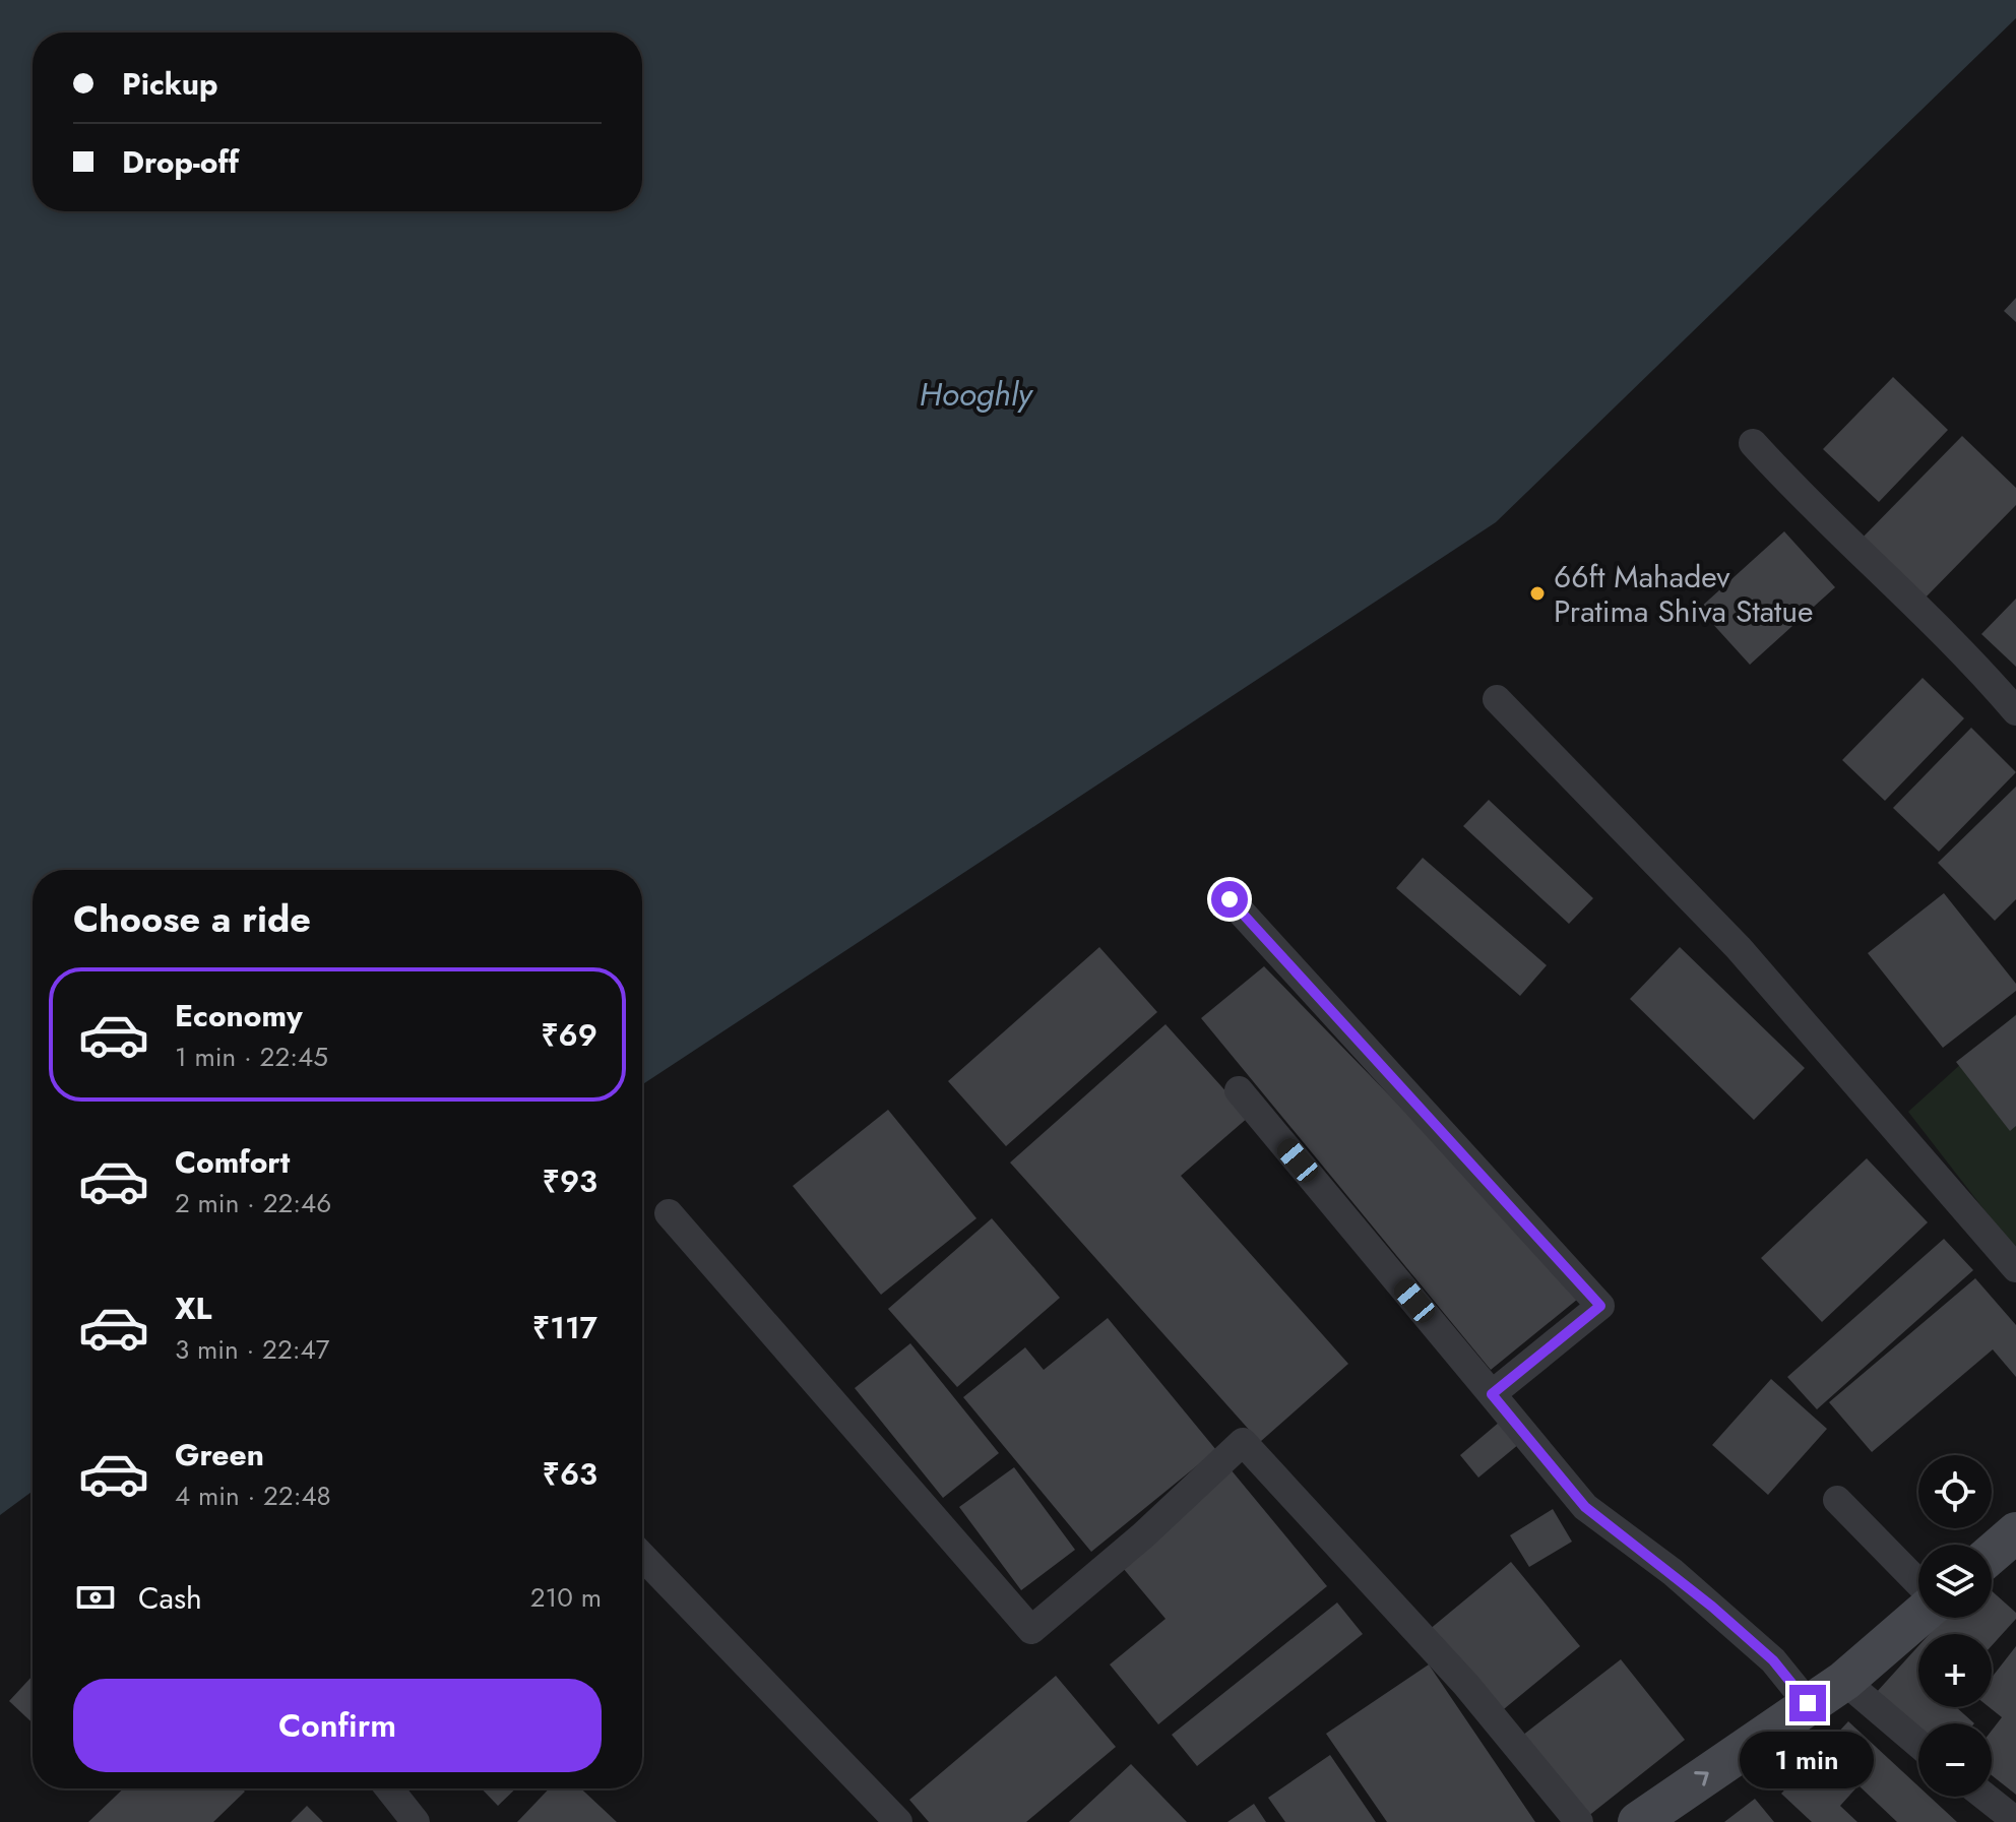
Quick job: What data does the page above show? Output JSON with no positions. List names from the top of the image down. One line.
{"water":["Hooghly"],"places":["66ft Mahadev Pratima Shiva Statue"],"page":{"banner":["Pickup","Drop-off"],"heading":"Choose a ride","list":[{"name":"Economy","note":"1 min · 22:45","value":"₹69"},{"name":"Comfort","note":"2 min · 22:46","value":"₹93"},{"name":"XL","note":"3 min · 22:47","value":"₹117"},{"name":"Green","note":"4 min · 22:48","value":"₹63"}],"map_buttons":["+","−"],"pay":["Cash","210 m"],"buttons":"Confirm","bubble":"1 min"}}
